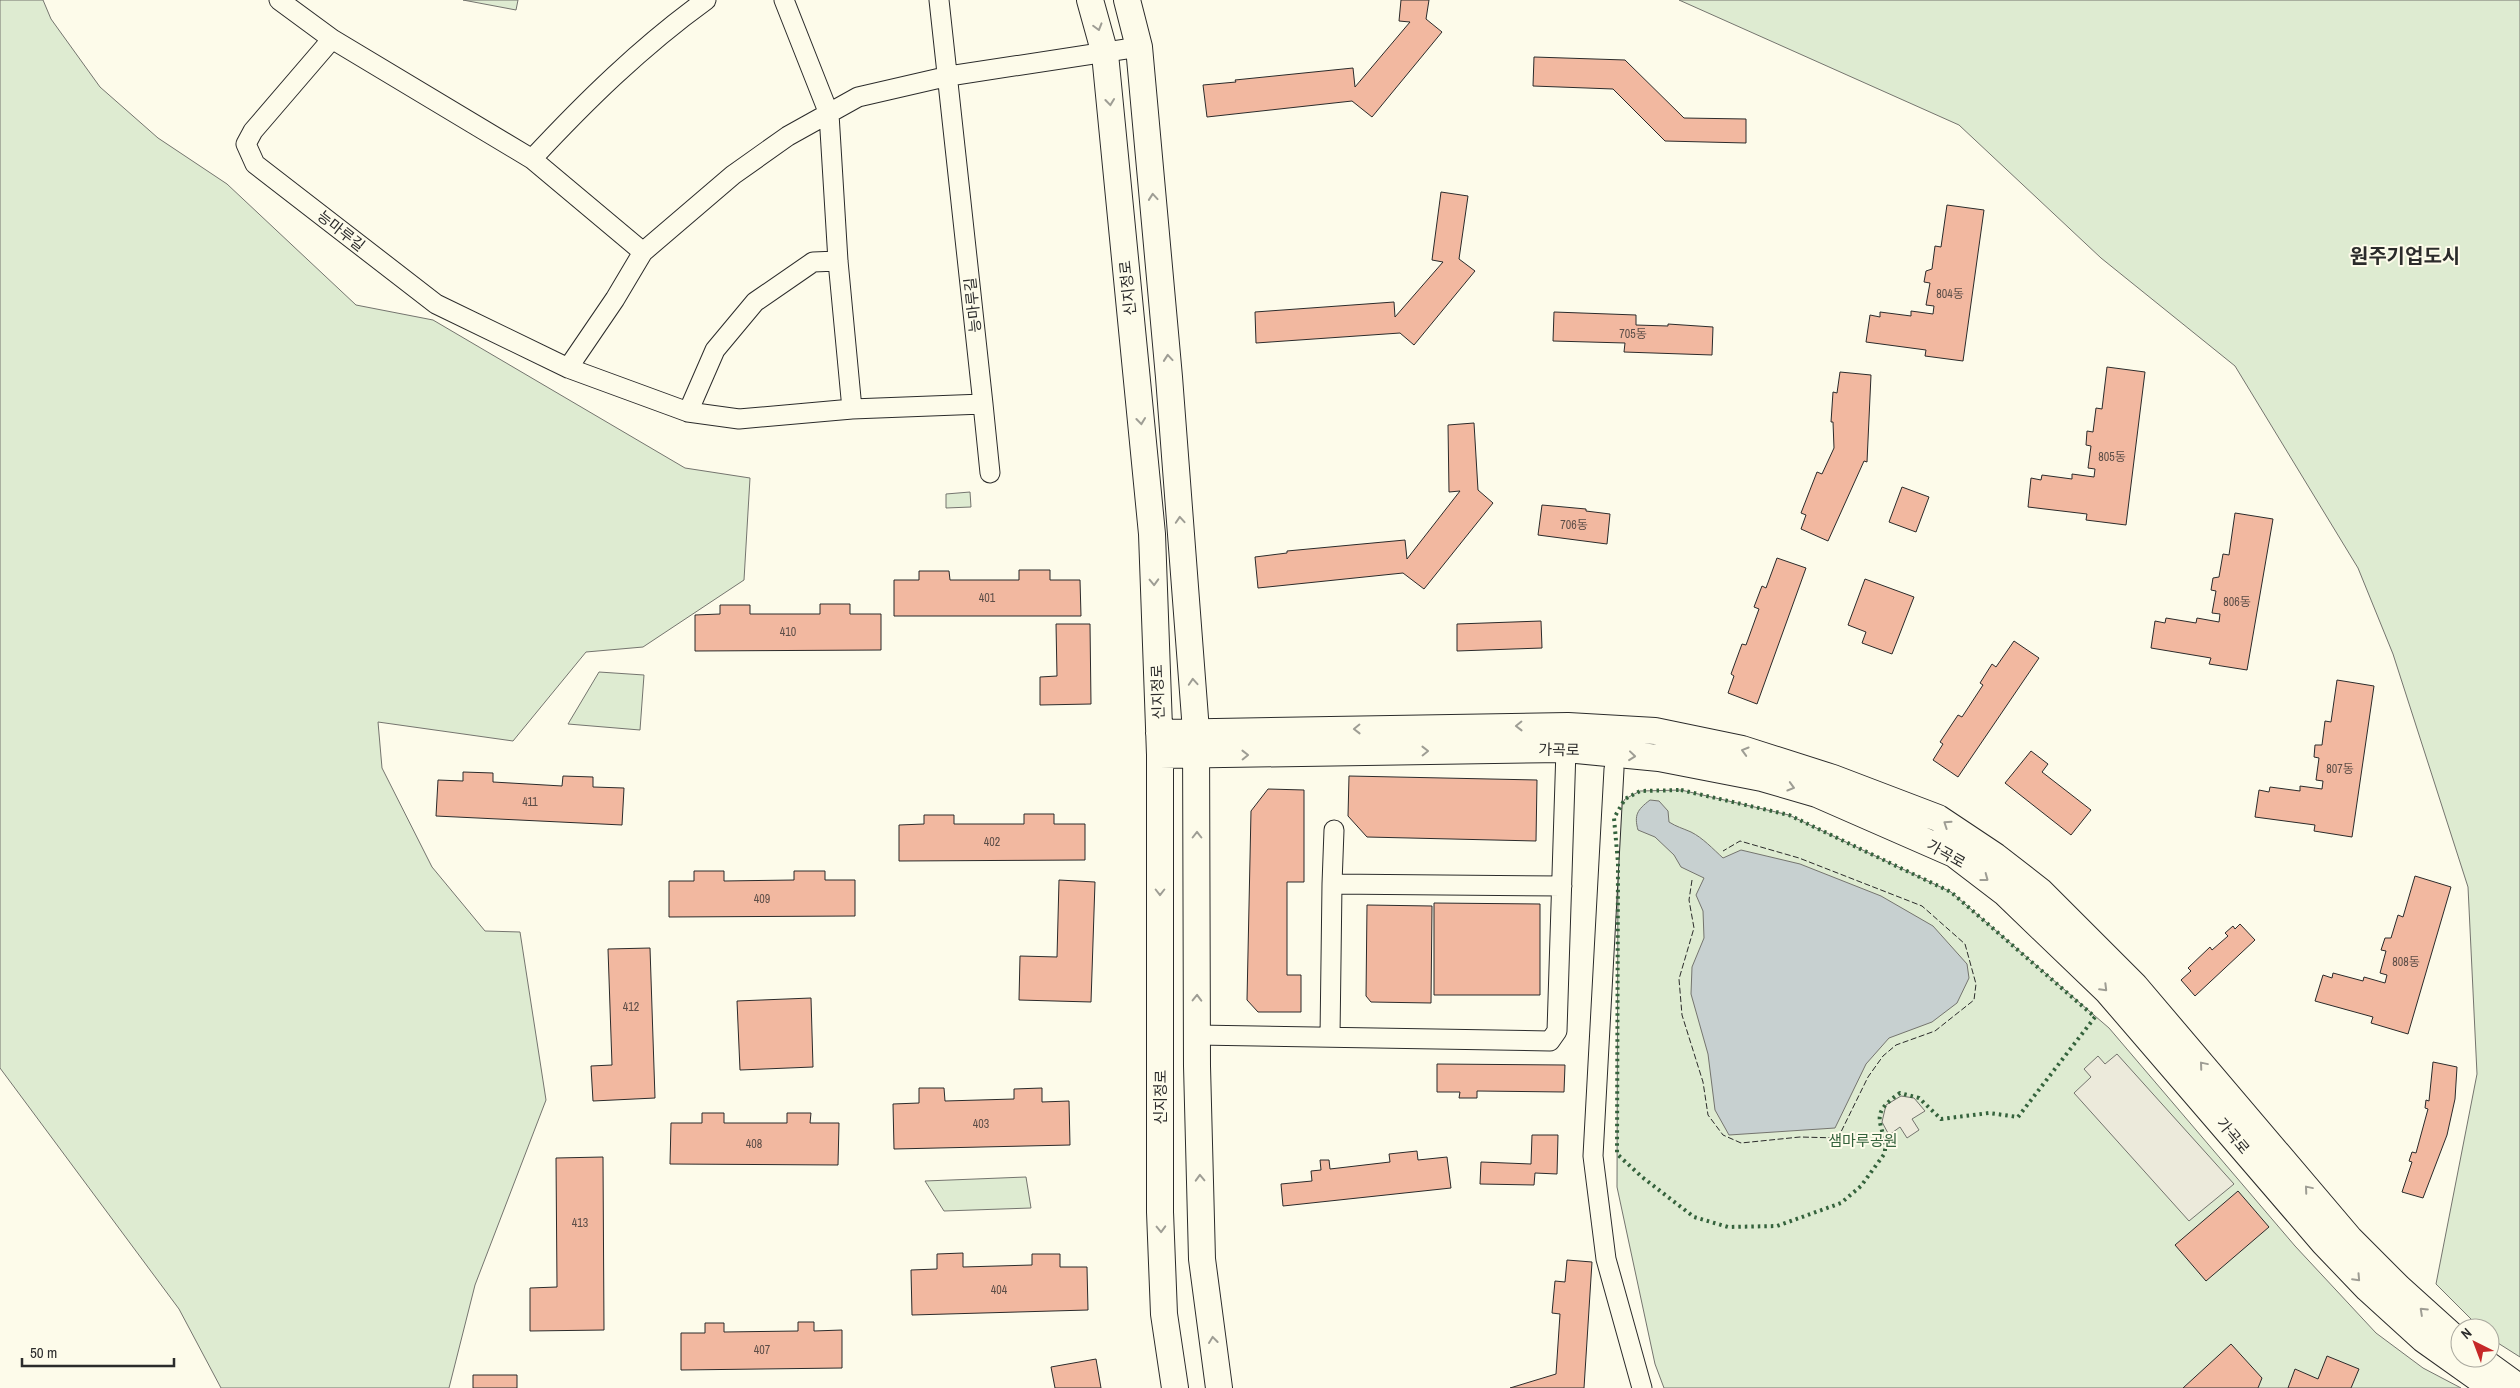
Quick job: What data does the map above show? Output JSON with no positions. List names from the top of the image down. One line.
{"streets":{"street":["능마루길","신지정로","가곡로"]},"crossings":[["신지정로","가곡로"]],"districts":["원주기업도시"],"parks":["샘마루공원"],"house_numbers":["804동","705동","805동","706동","401","806동","410","807동","411","402","409","808동","412","403","408","413","404","407"],"scale_bar":"50 m","north":"top left"}
